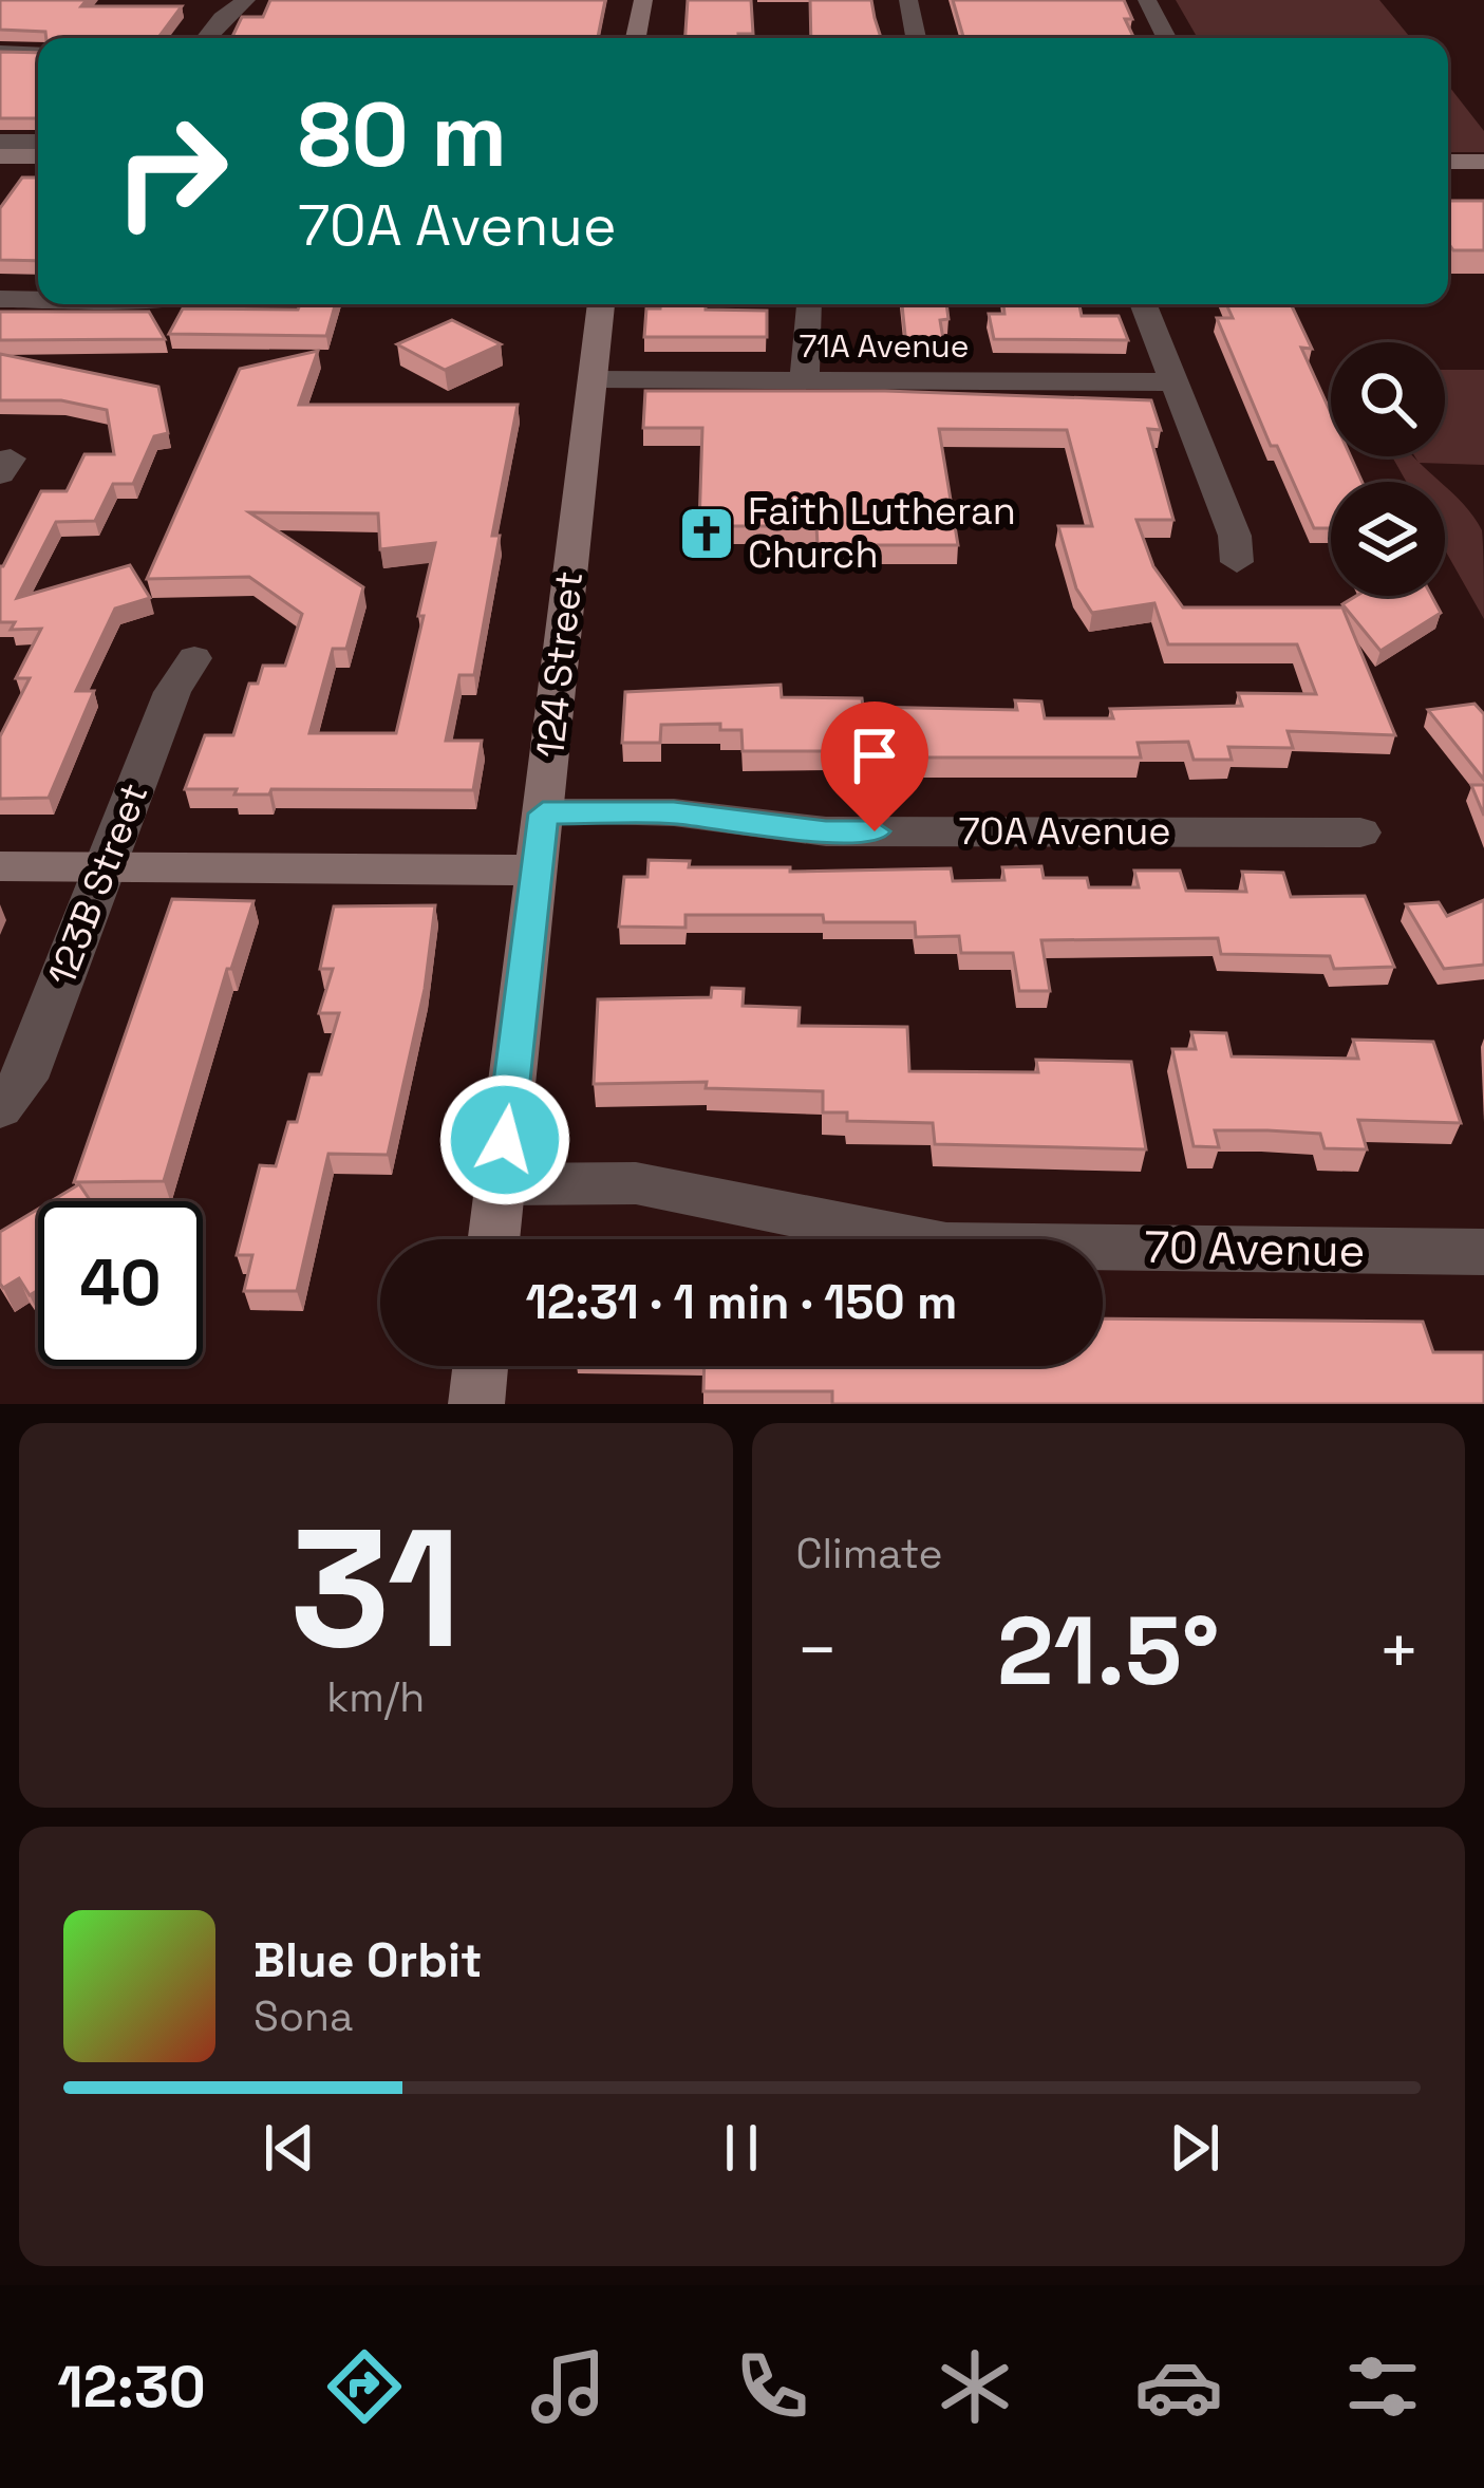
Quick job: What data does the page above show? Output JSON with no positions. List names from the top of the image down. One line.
{"streets":{"street":["71A Avenue","124 Street","70A Avenue","123B Street","70 Avenue"]},"crossings":[["71A Avenue","124 Street"],["124 Street","70A Avenue"],["124 Street","70 Avenue"]],"places":{"church":["Faith Lutheran Church"]},"page":{"turn":["80 m","70A Avenue"],"limit":"40","trip":"12:31 · 1 min · 150 m","tile":[["31","km/h"],"Climate"],"heat":["−","21.5°","+"],"song":["Blue Orbit","Sona"],"tabs":"12:30"}}
